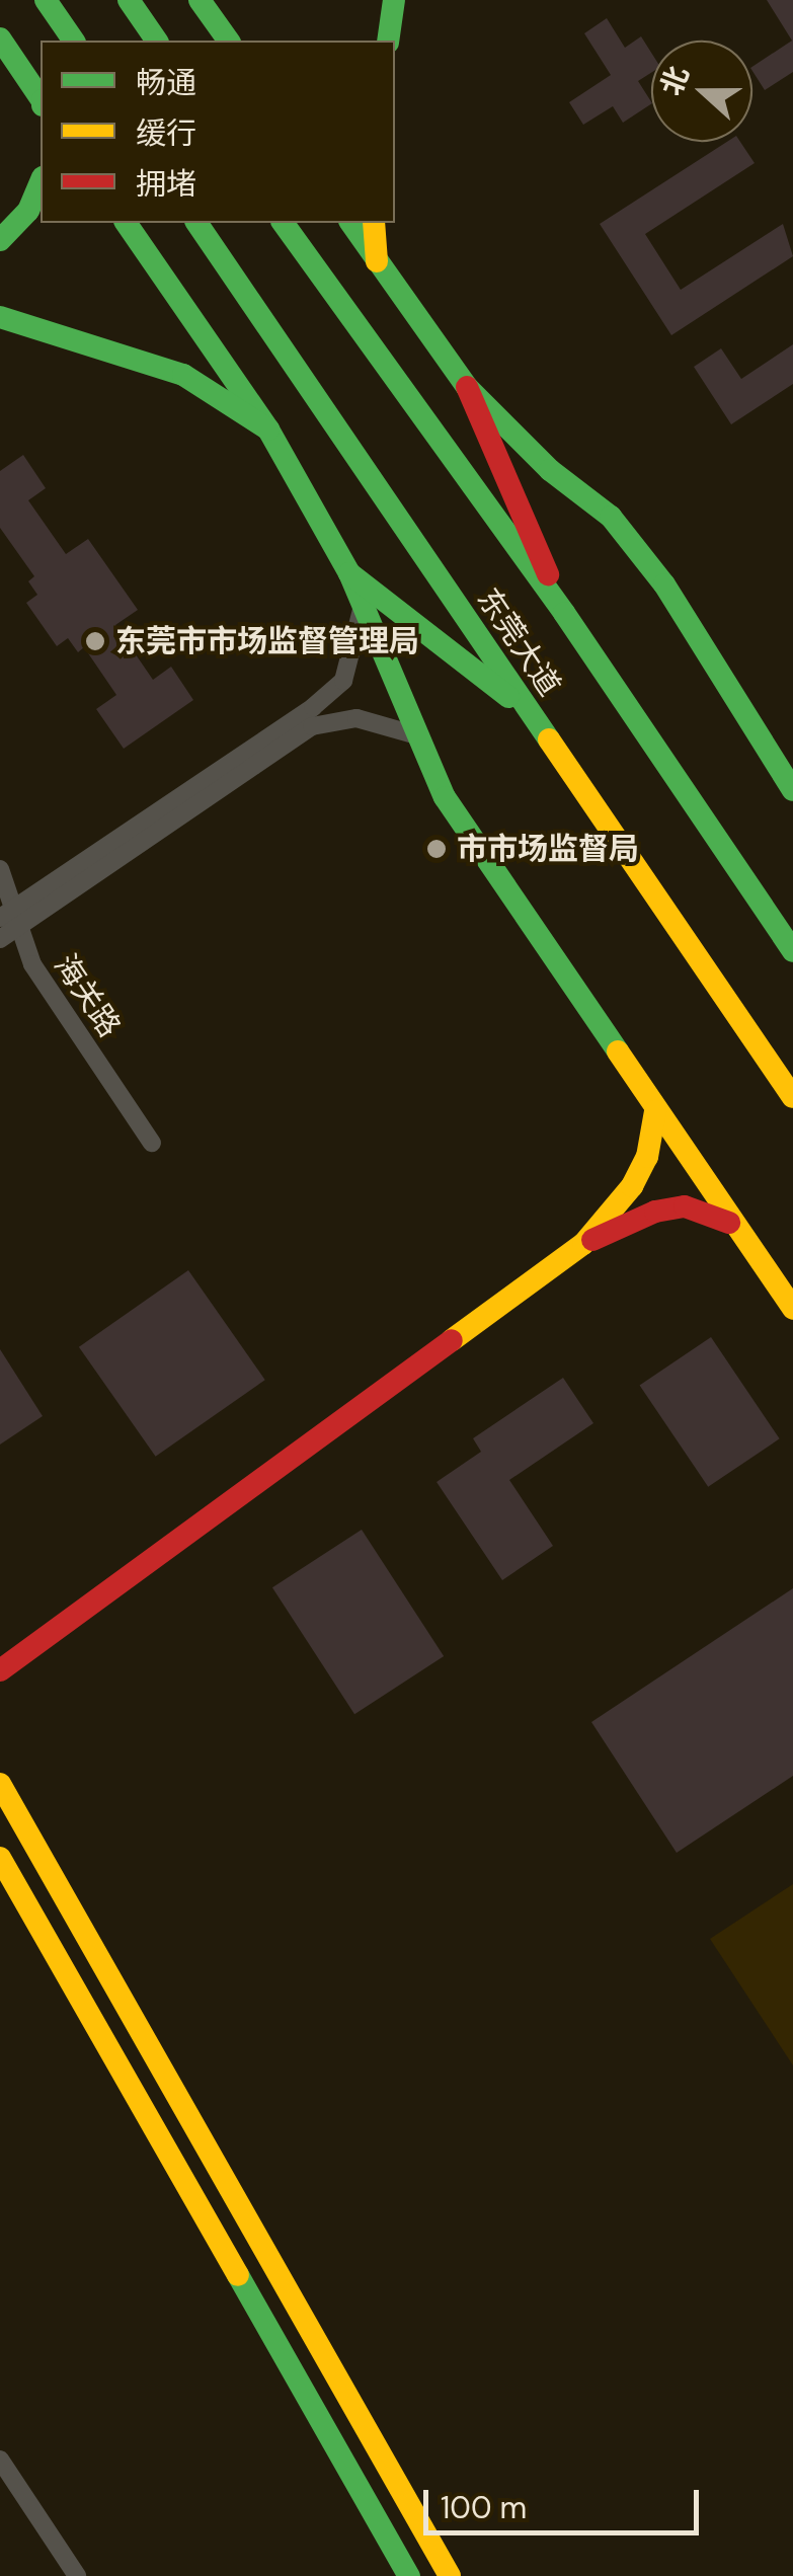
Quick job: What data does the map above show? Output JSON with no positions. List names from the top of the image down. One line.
{"streets":{"main road":["东莞大道"],"street":["海关路"]},"places":["东莞市市场监督管理局","市市场监督局"],"legend":["畅通","缓行","拥堵"],"scale_bar":"100 m","north":"left"}
